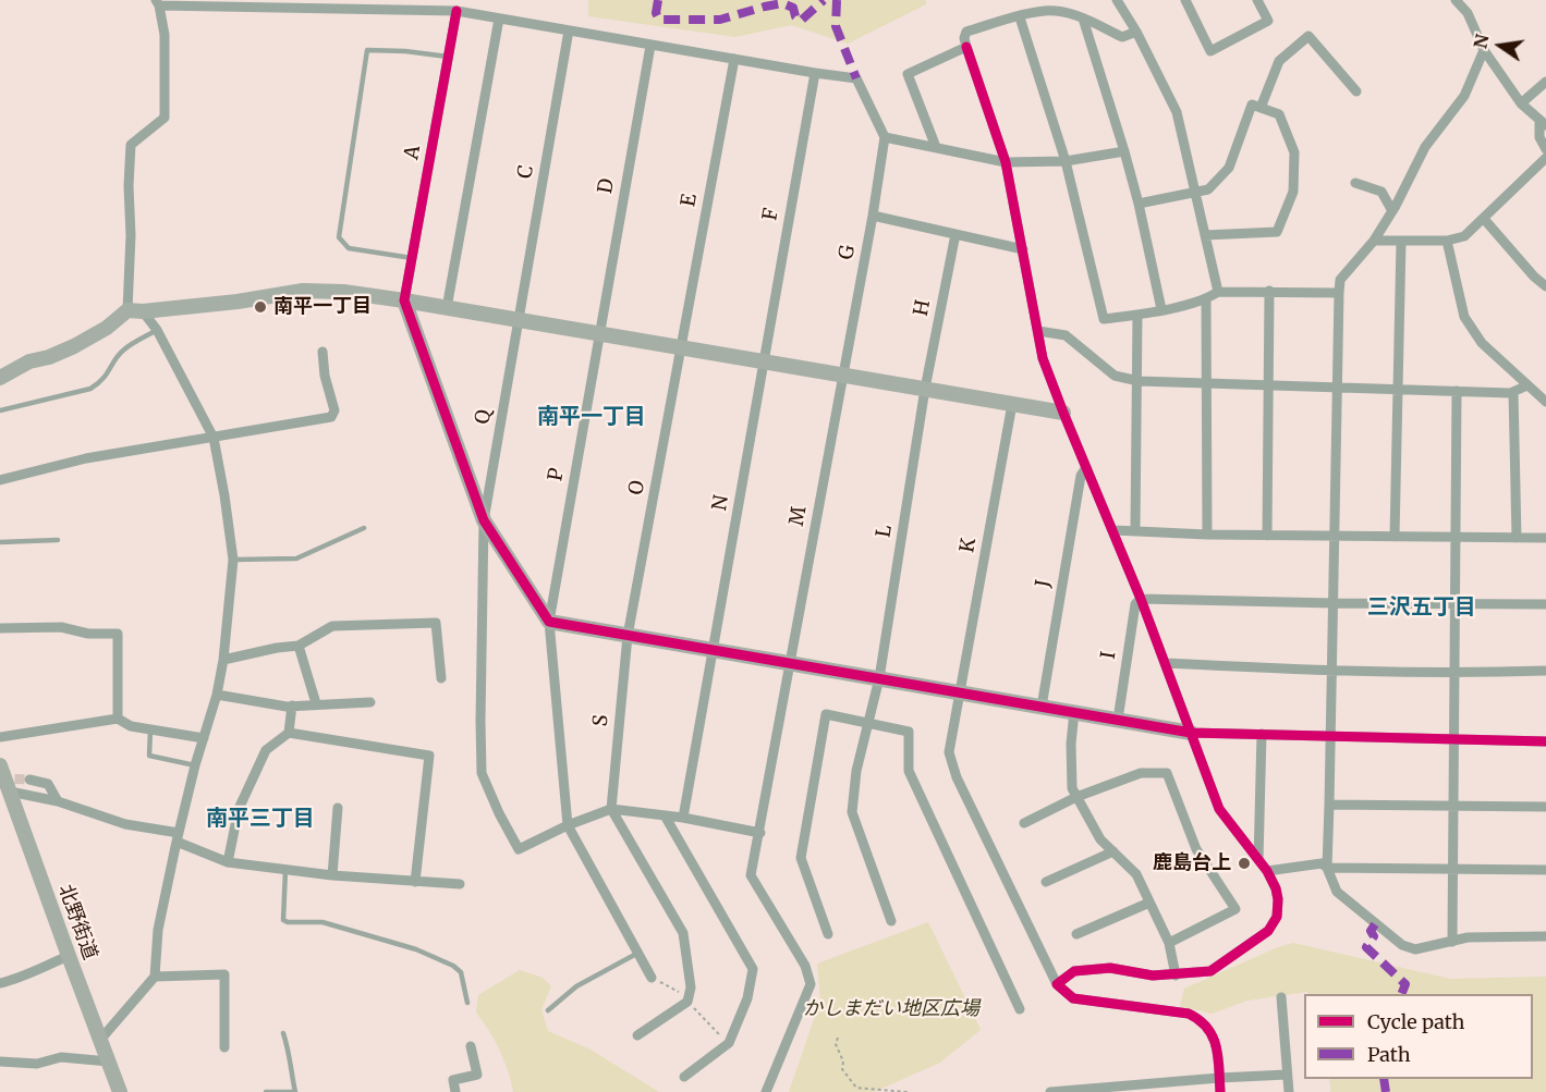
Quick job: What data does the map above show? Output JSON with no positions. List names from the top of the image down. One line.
{"streets":{"street":["A","C","D","E","F","G","H","Q","P","O","N","M","L","K","J","I","S","北野街道"]},"crossings":[["C","Q"],["D","P"],["E","O"],["F","N"],["G","M"],["H","L"],["Q","P"],["O","S"]],"districts":["南平一丁目","三沢五丁目","南平三丁目"],"parks":["かしまだい地区広場"],"places":["南平一丁目","鹿島台上"],"legend":["Cycle path","Path"],"north":"left"}
